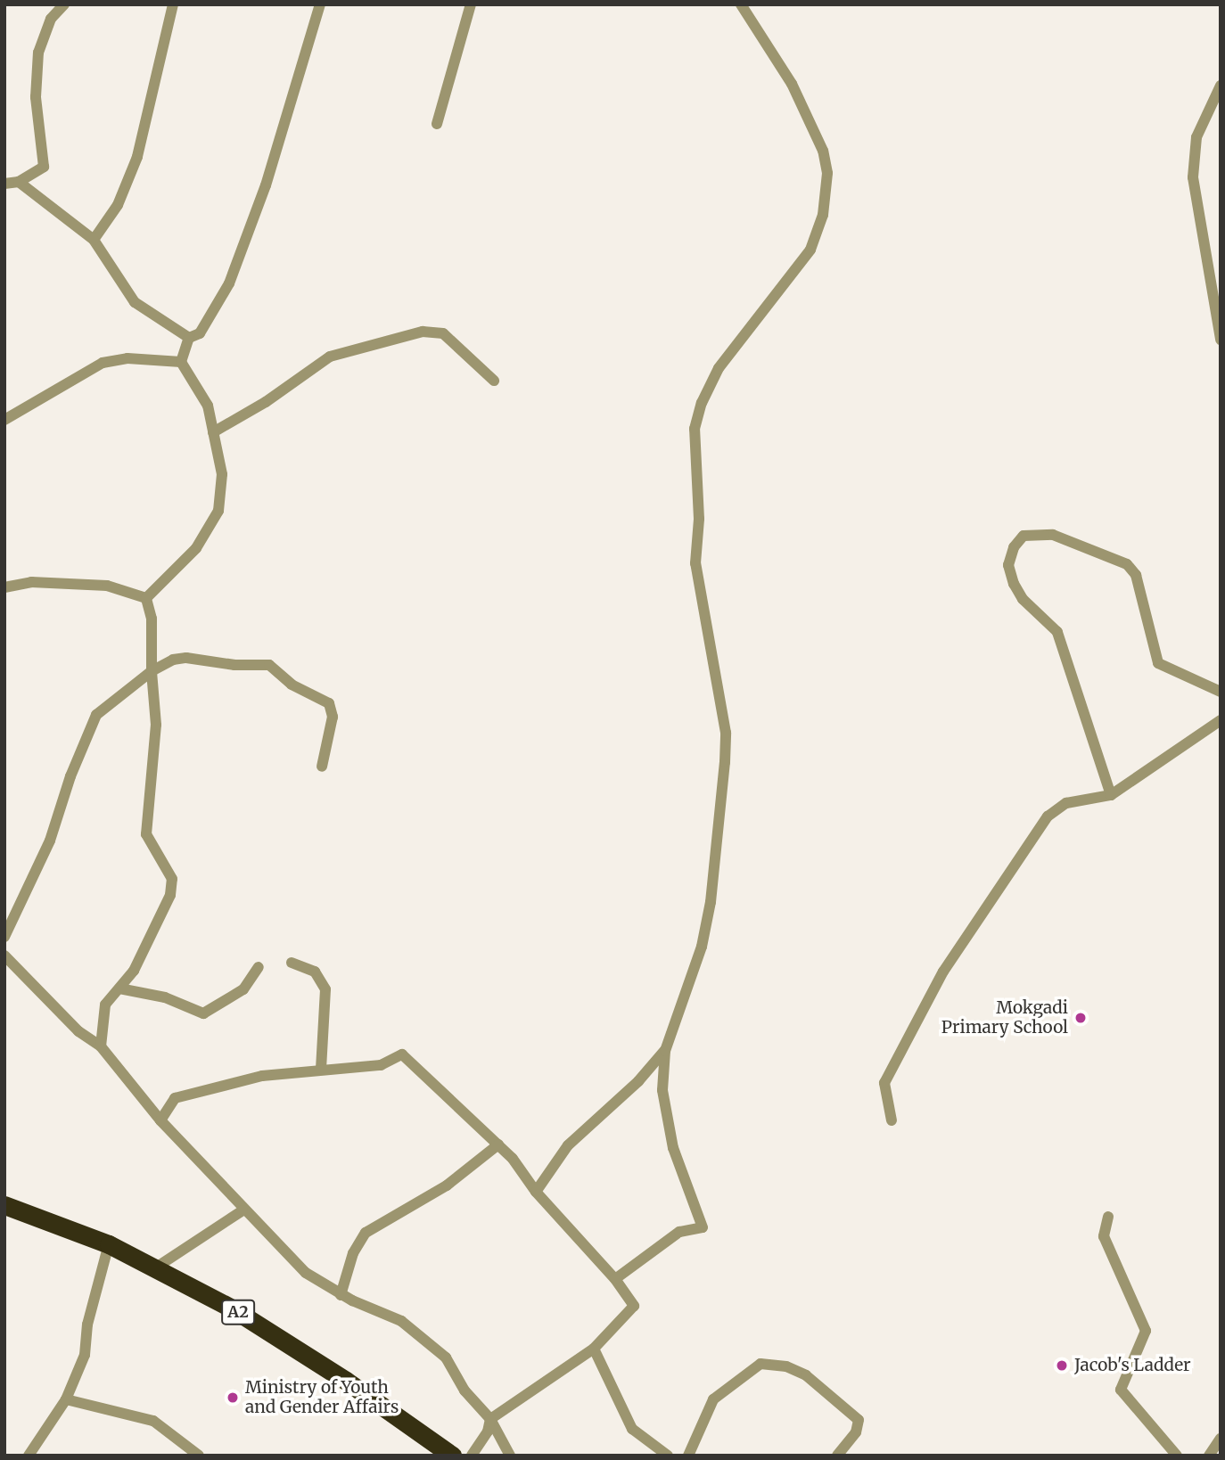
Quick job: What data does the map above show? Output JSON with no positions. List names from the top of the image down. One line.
{"streets":{"highway":["A2"]},"places":["Mokgadi Primary School","Jacob's Ladder","Ministry of Youth and Gender Affairs"]}
